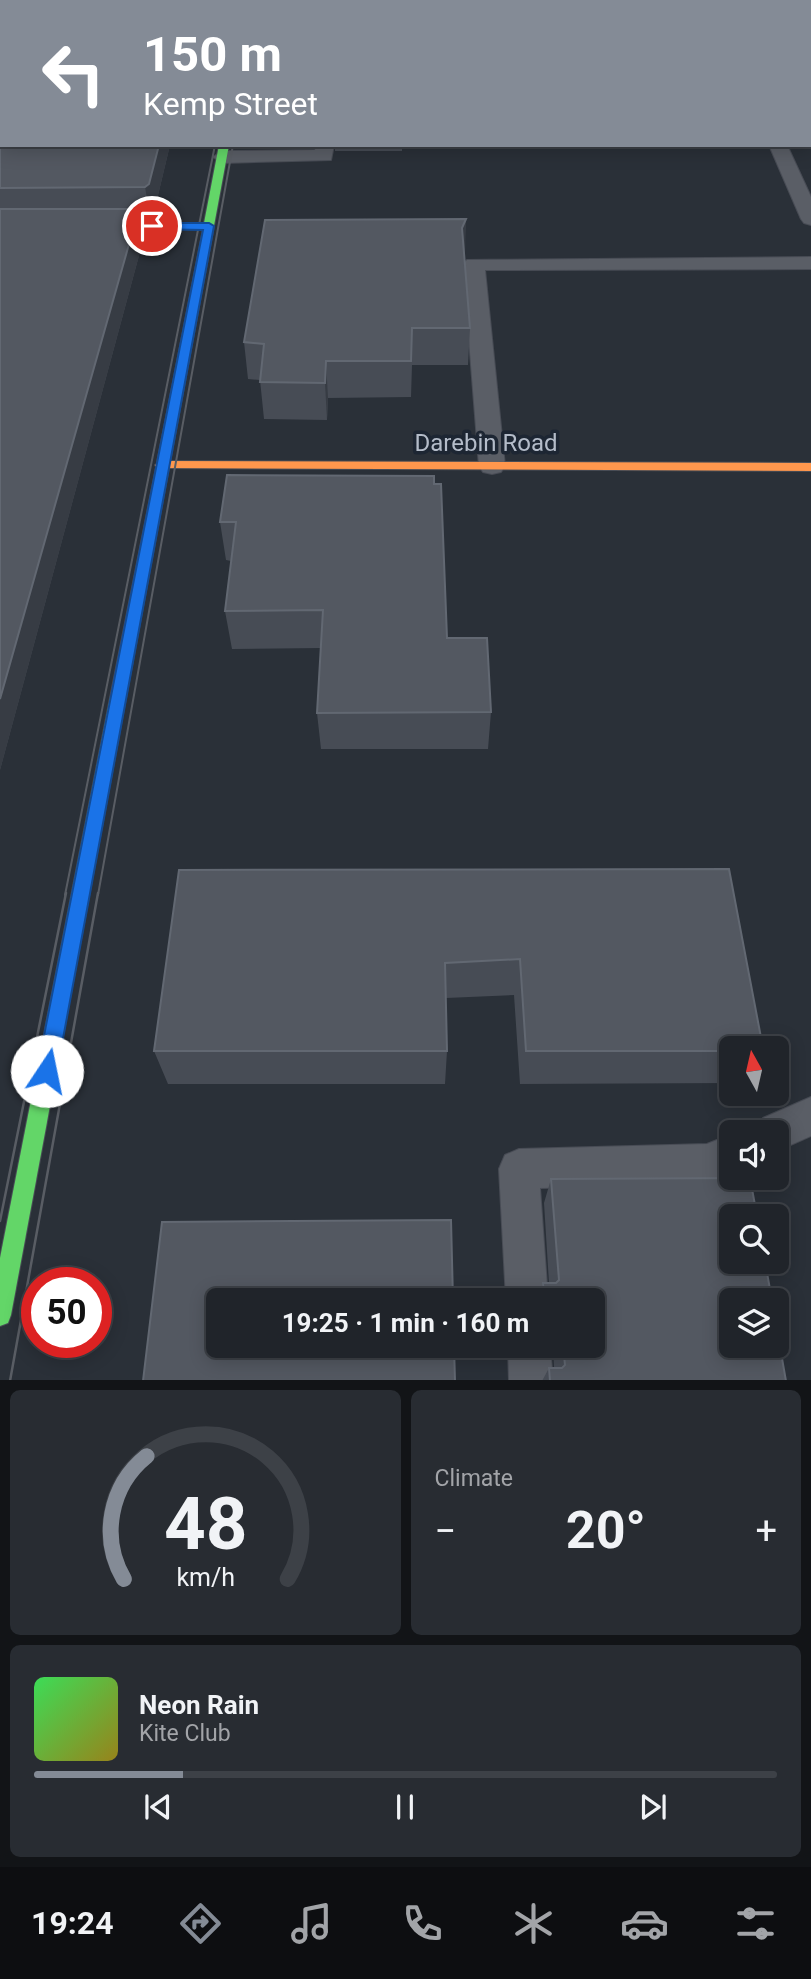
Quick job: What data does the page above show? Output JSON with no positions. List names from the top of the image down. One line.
{"streets":{"main road":["Darebin Road"]},"north":"top","page":{"turn":["150 m","Kemp Street"],"limit":"50","trip":"19:25 · 1 min · 160 m","tile":"Climate","heat":["−","20°","+"],"song":["Neon Rain","Kite Club"],"tabs":"19:24","gauge":["48","km/h"]}}
